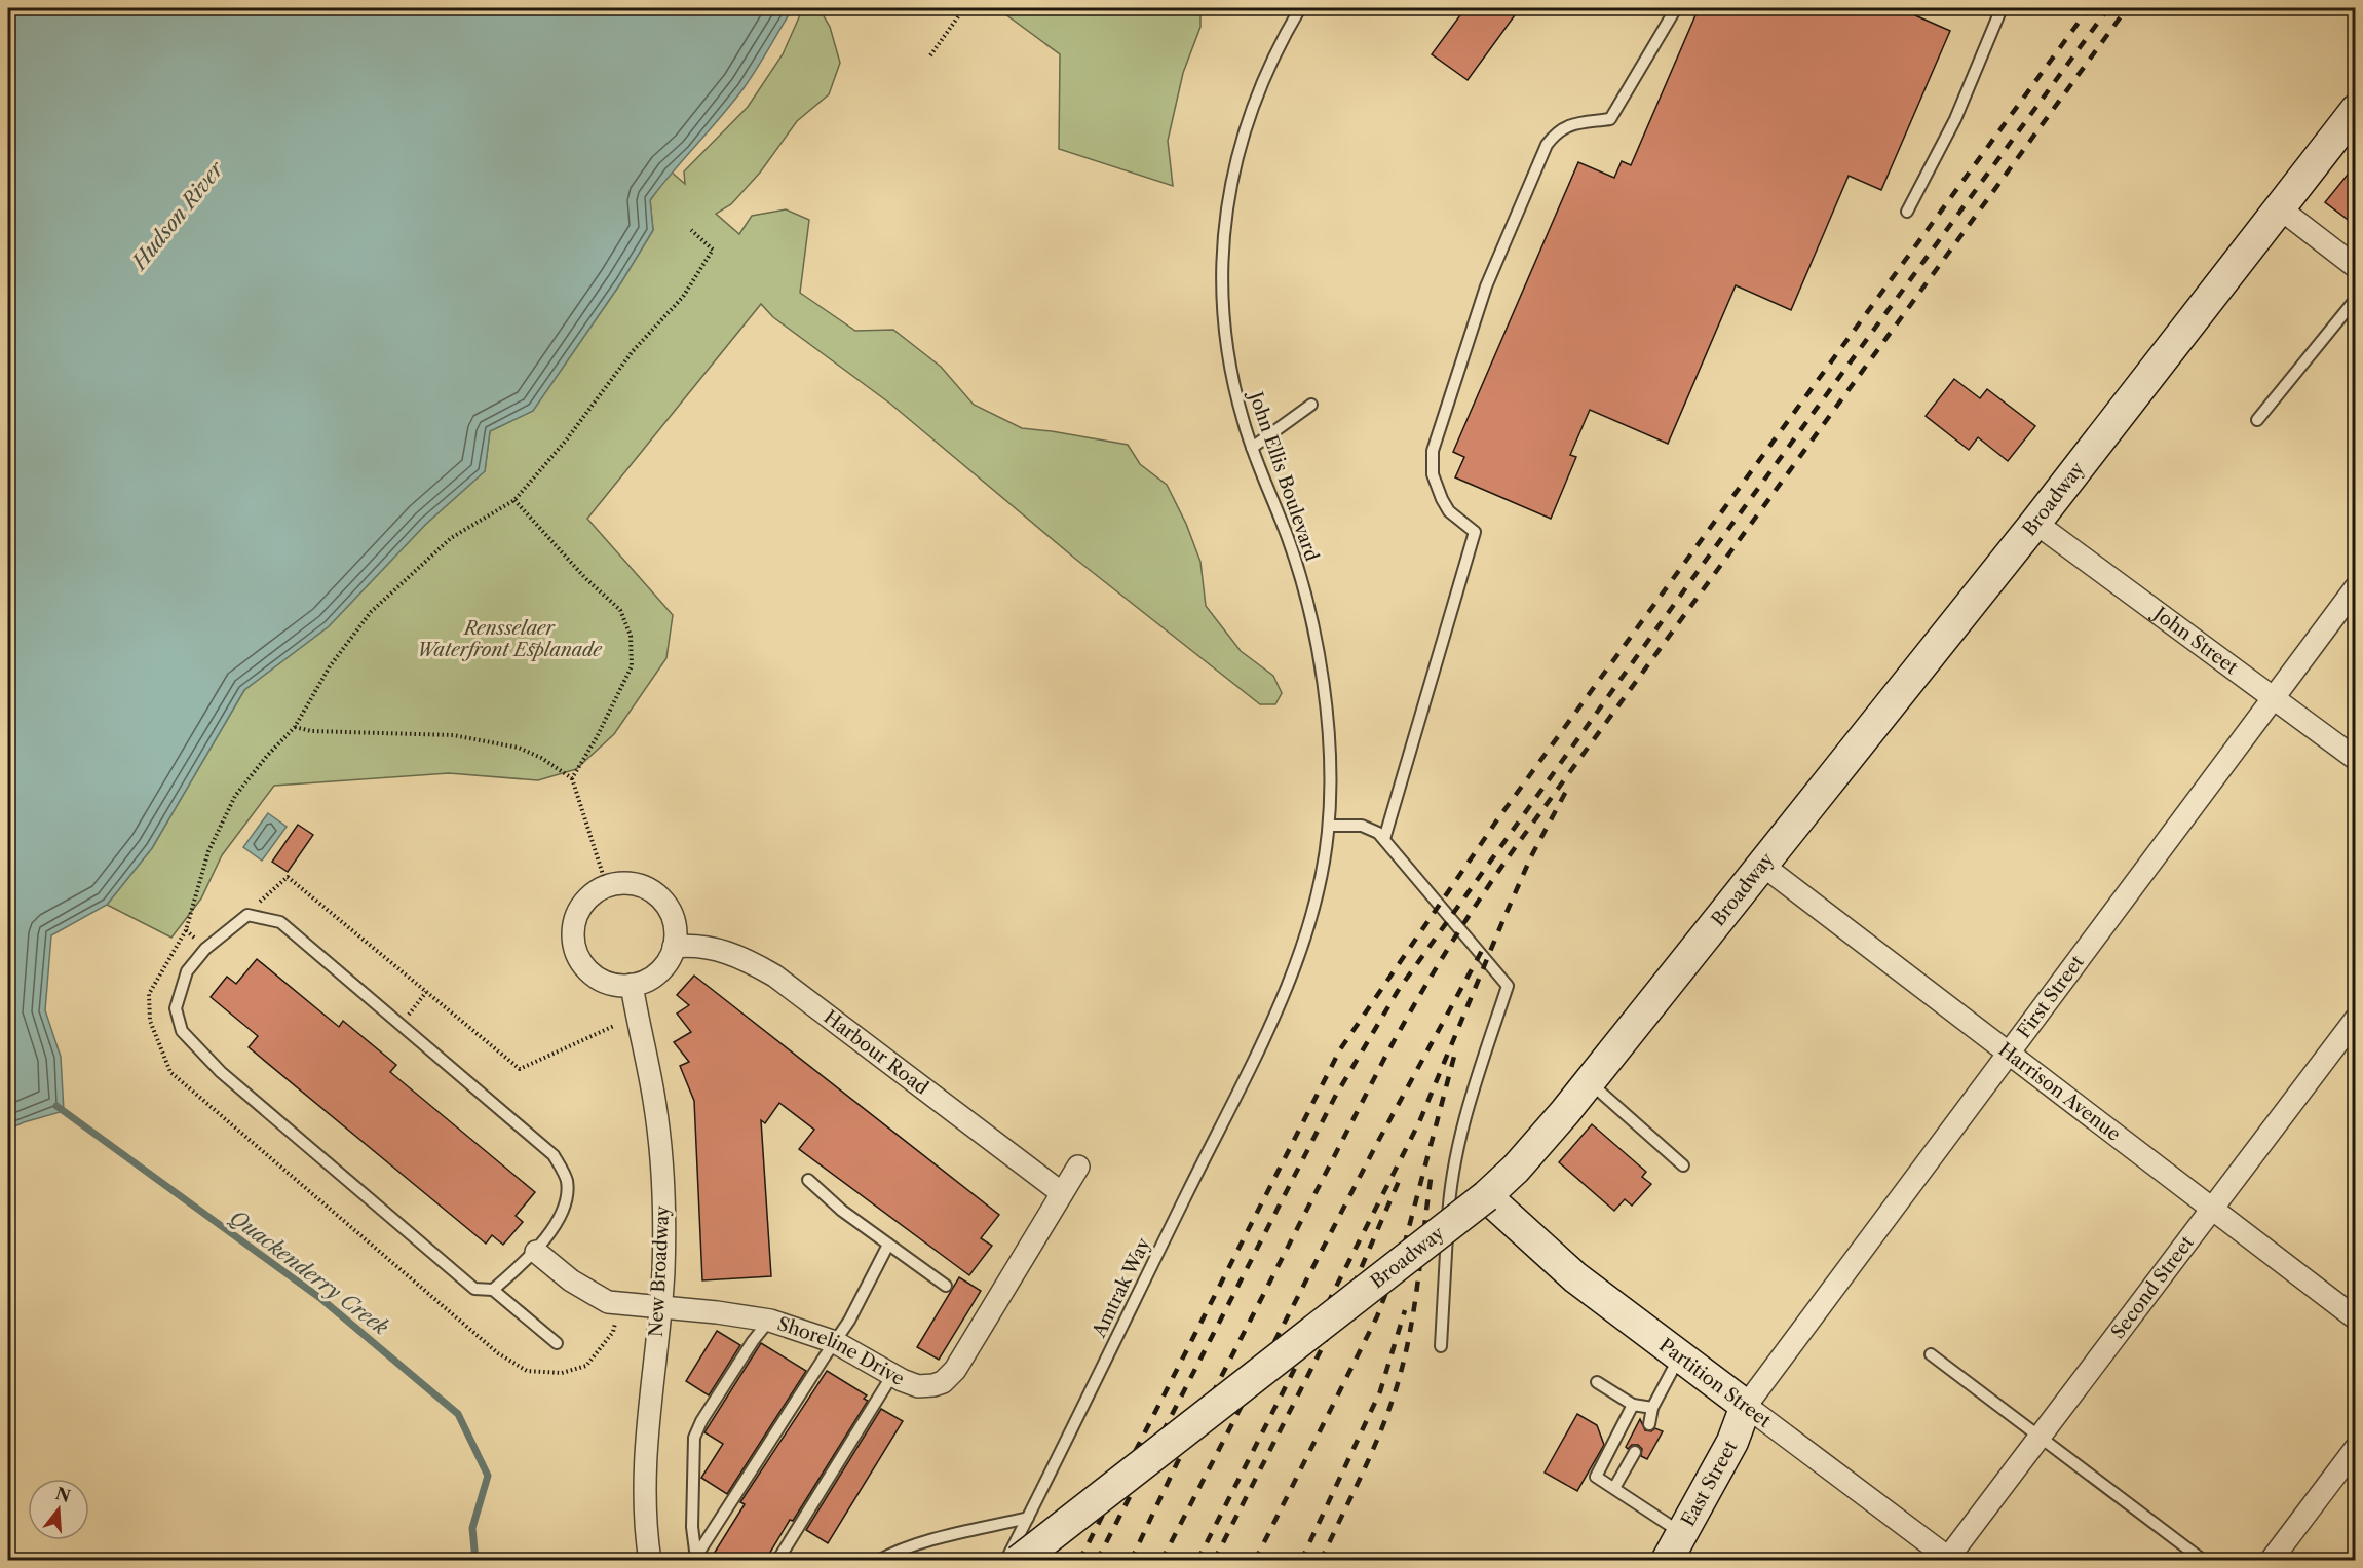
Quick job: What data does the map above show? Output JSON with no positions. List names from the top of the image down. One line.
{"streets":{"street":["Broadway","John Street","First Street","Harbour Road","Harrison Avenue","New Broadway","Second Street","Shoreline Drive","Partition Street","East Street"],"lane":["John Ellis Boulevard","Amtrak Way"]},"crossings":[["John Ellis Boulevard","Amtrak Way"],["Broadway","John Street"],["Broadway","Harrison Avenue"],["Broadway","Partition Street"],["John Street","First Street"],["First Street","Harrison Avenue"],["First Street","Partition Street"],["First Street","East Street"],["Harbour Road","New Broadway"],["Harbour Road","Shoreline Drive"],["Harrison Avenue","Second Street"],["New Broadway","Shoreline Drive"],["Second Street","Partition Street"],["Partition Street","East Street"]],"water":["Hudson River","Quackenderry Creek"],"parks":["Rensselaer Waterfront Esplanade"],"north":"top"}
